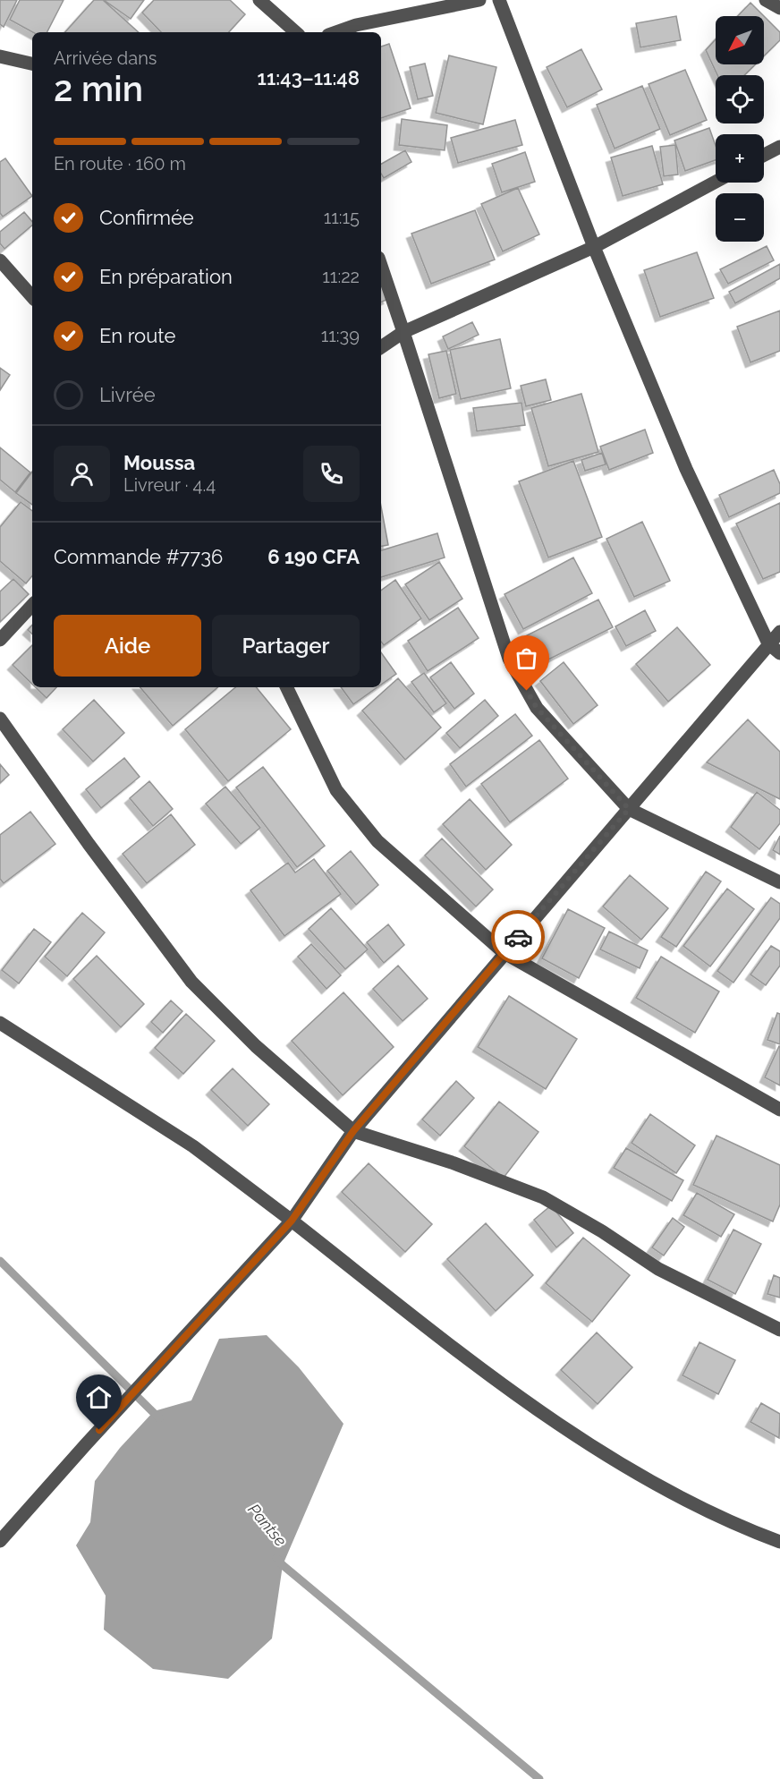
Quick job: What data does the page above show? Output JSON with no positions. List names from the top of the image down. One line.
{"water":["Pantse"],"north":"bottom left","page":{"map_buttons":["+","−"],"heading":["2 min","Arrivée dans","11:43–11:48"],"panel":["Moussa","Livreur · 4.4","Commande #7736","6 190 CFA"],"bar":"En route · 160 m","list":[["Confirmée","11:15"],["En préparation","11:22"],["En route","11:39"],"Livrée"],"buttons":["Aide","Partager"]}}
